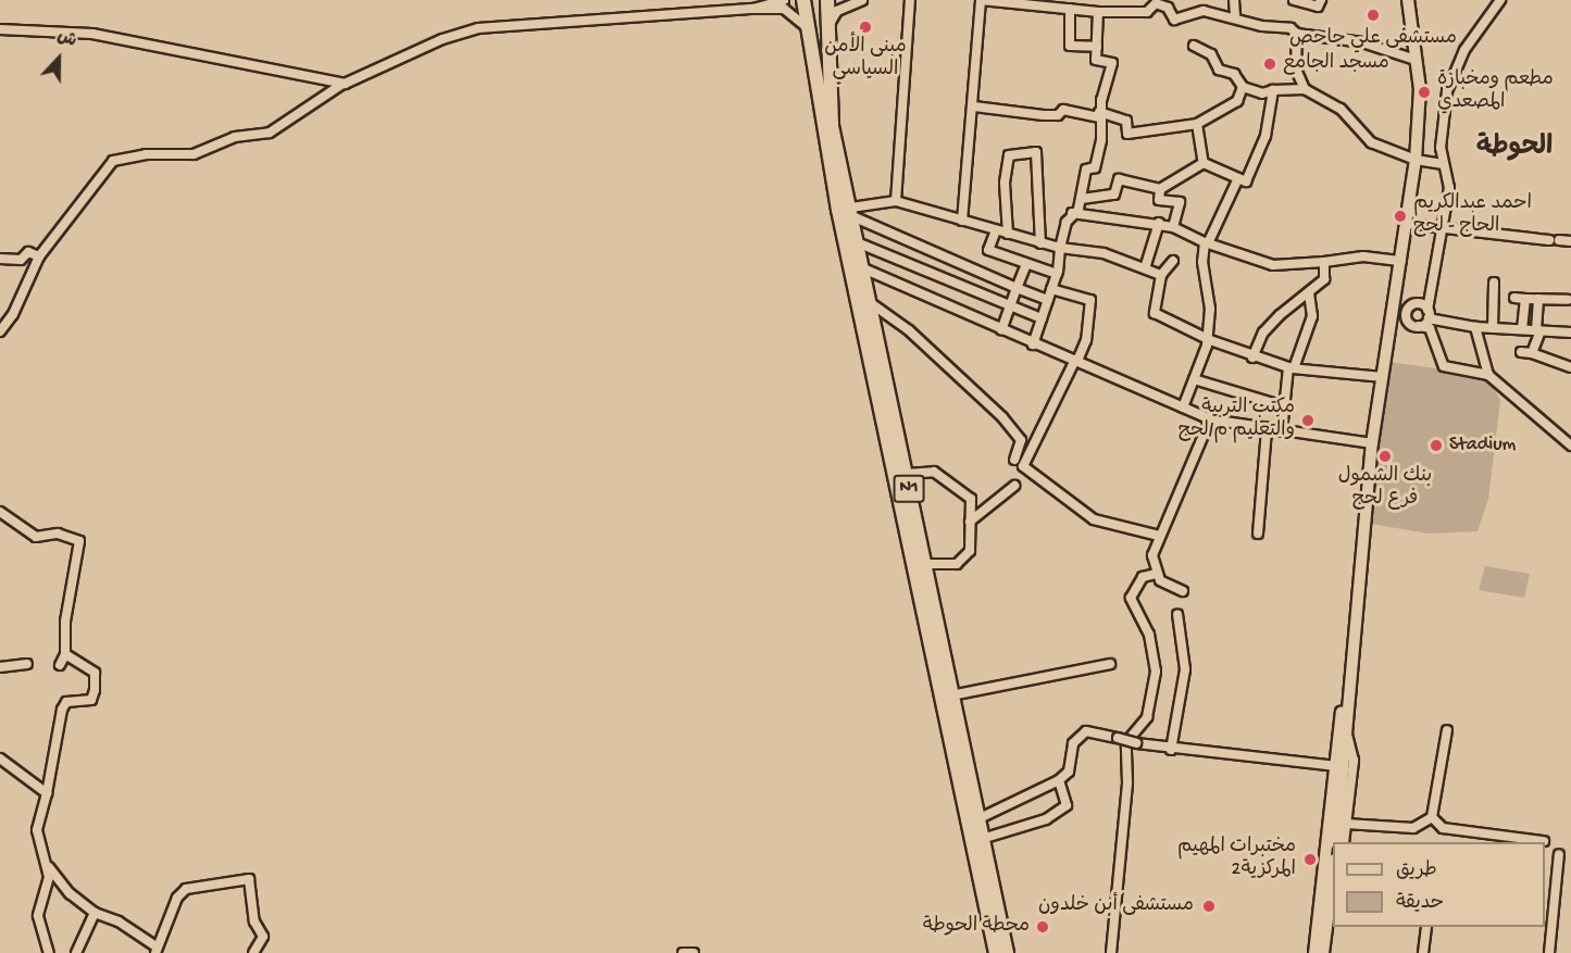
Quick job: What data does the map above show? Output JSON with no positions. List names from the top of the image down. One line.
{"streets":{"highway":["N1"]},"districts":["الحوطة"],"places":["مستشفى علي جاحص","مبنى الأمن السياسي","مسجد الجامع","مطعم ومخبازة المصعدي","احمد عبدالكريم الحاج - لحج","مكتب التربية والتعليم م/لحج","Stadium","بنك الشمول فرع لحج","مختبرات المهيم المركزية2","مستشفى أبن خلدون","محطة الحوطة"],"legend":["طريق","حديقة"],"north":"top"}
